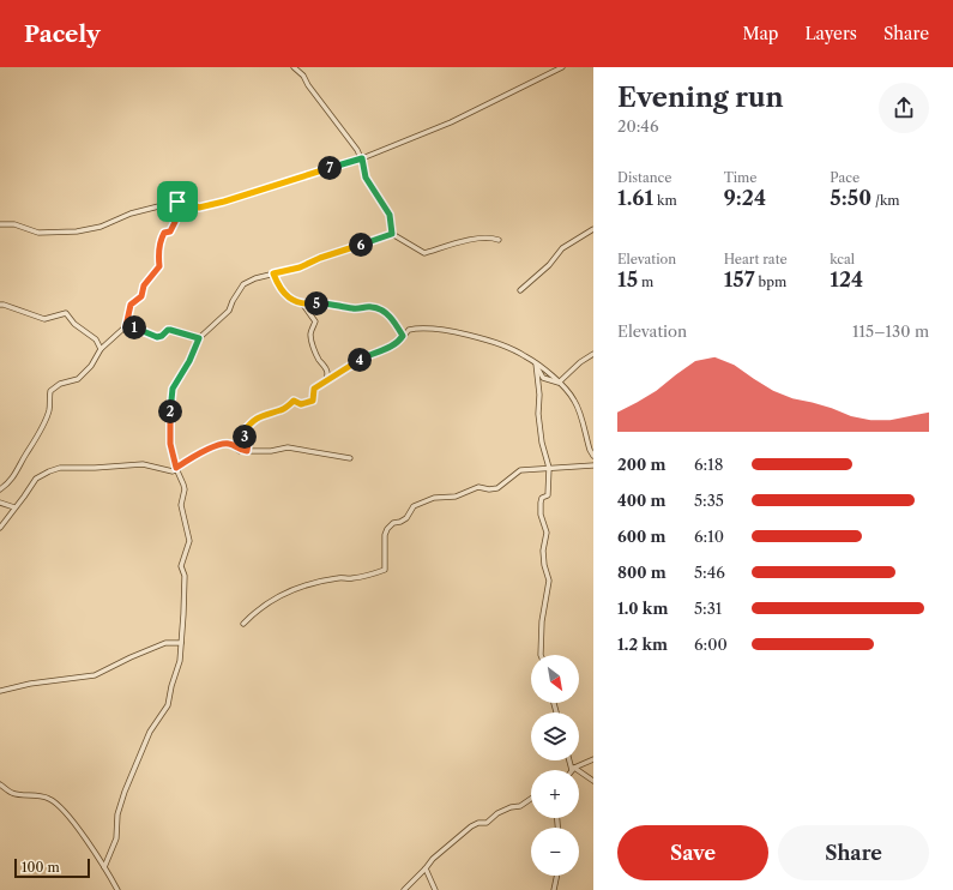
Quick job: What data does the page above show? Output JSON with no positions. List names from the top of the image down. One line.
{"scale_bar":"100 m","north":"bottom right","page":{"header":"Pacely","nav":["Map","Layers","Share"],"heading":["Evening run","20:46"],"stats":[["Distance","1.61 km"],["Time","9:24"],["Pace","5:50 /km"],["Elevation","15 m"],["Heart rate","157 bpm"],["kcal","124"]],"pins":["7","6","5","1","4","2","3"],"chart":["Elevation","115–130 m"],"list":[{"name":"200 m","note":"6:18"},{"name":"400 m","note":"5:35"},{"name":"600 m","note":"6:10"},{"name":"800 m","note":"5:46"},{"name":"1.0 km","note":"5:31"},{"name":"1.2 km","note":"6:00"}],"map_buttons":["+","−"],"buttons":["Save","Share"],"scale":"100 m"}}
